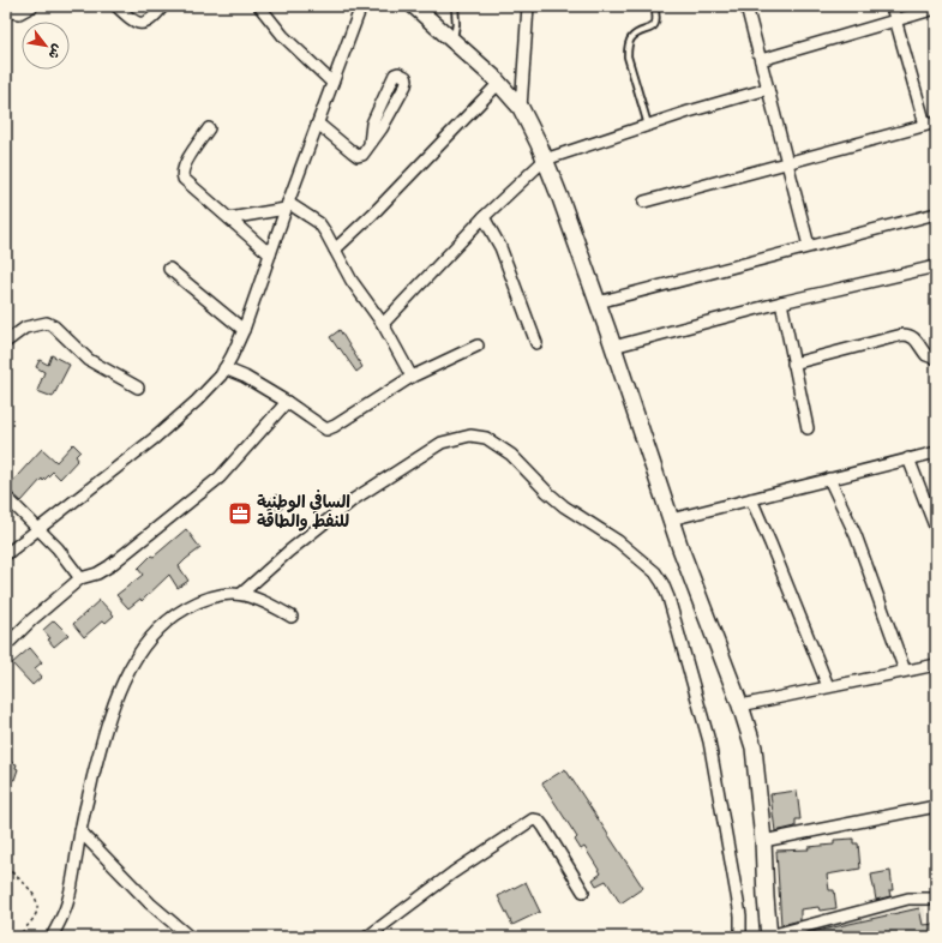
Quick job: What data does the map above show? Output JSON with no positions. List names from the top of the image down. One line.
{"places":{"office":["السافي الوطنية للنفط والطاقة"]},"north":"bottom right"}
